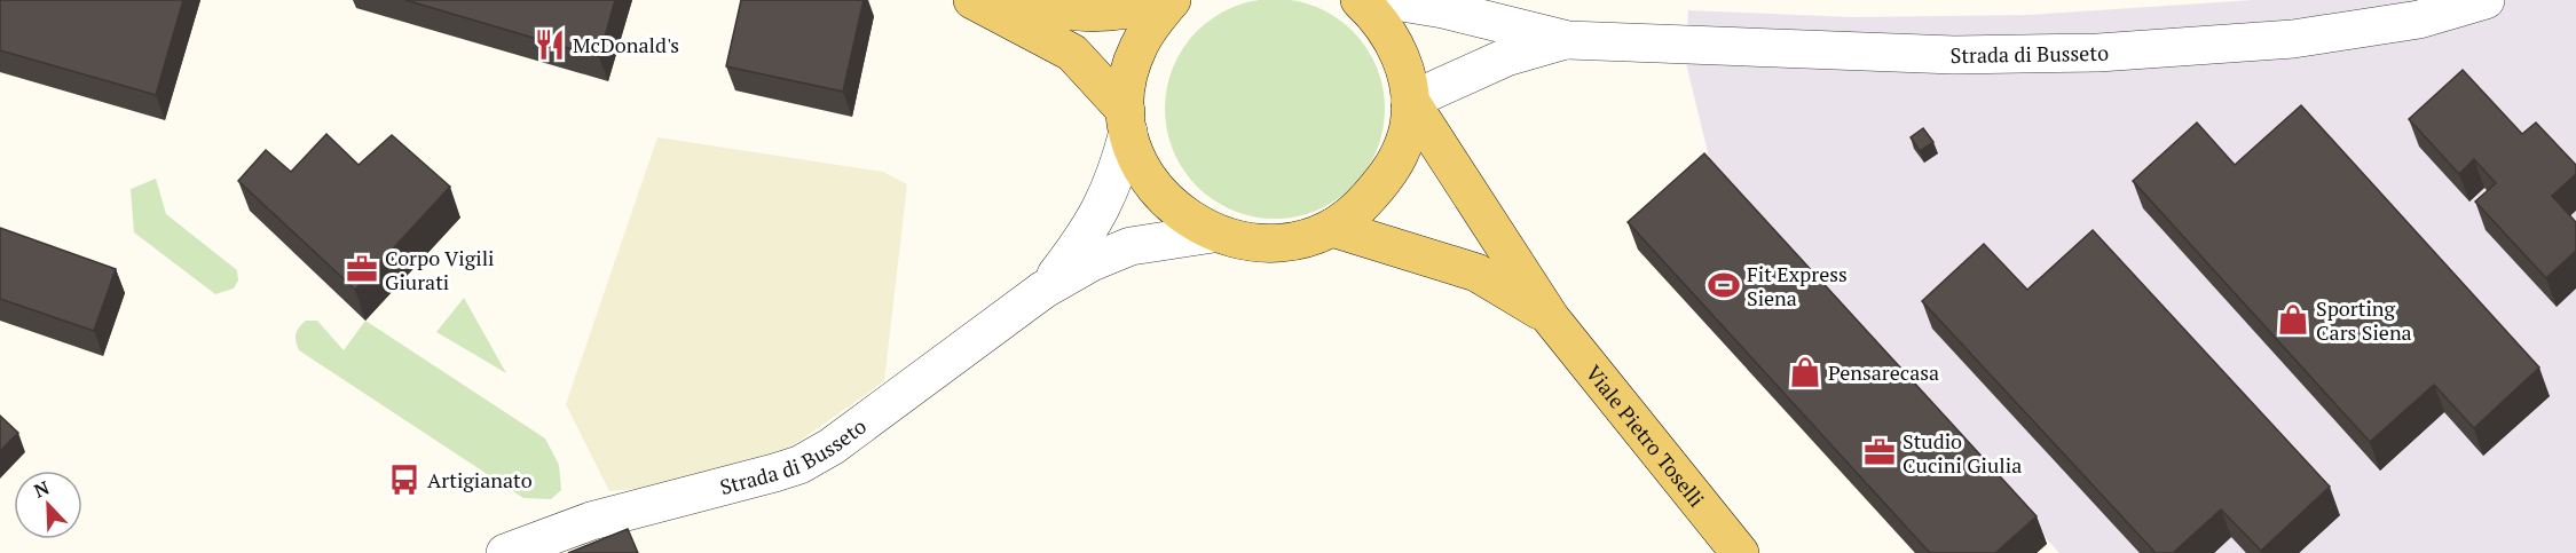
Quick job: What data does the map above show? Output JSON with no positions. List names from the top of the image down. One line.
{"streets":{"main road":["Viale Pietro Toselli"],"street":["Strada di Busseto"]},"crossings":[["Strada di Busseto","Viale Pietro Toselli"]],"places":{"restaurant":["McDonald's"],"office":["Corpo Vigili Giurati","Studio Cucini Giulia"],"sports":["Fit Express Siena"],"shop":["Sporting Cars Siena","Pensarecasa"],"bus stop":["Artigianato"]},"north":"top left"}
